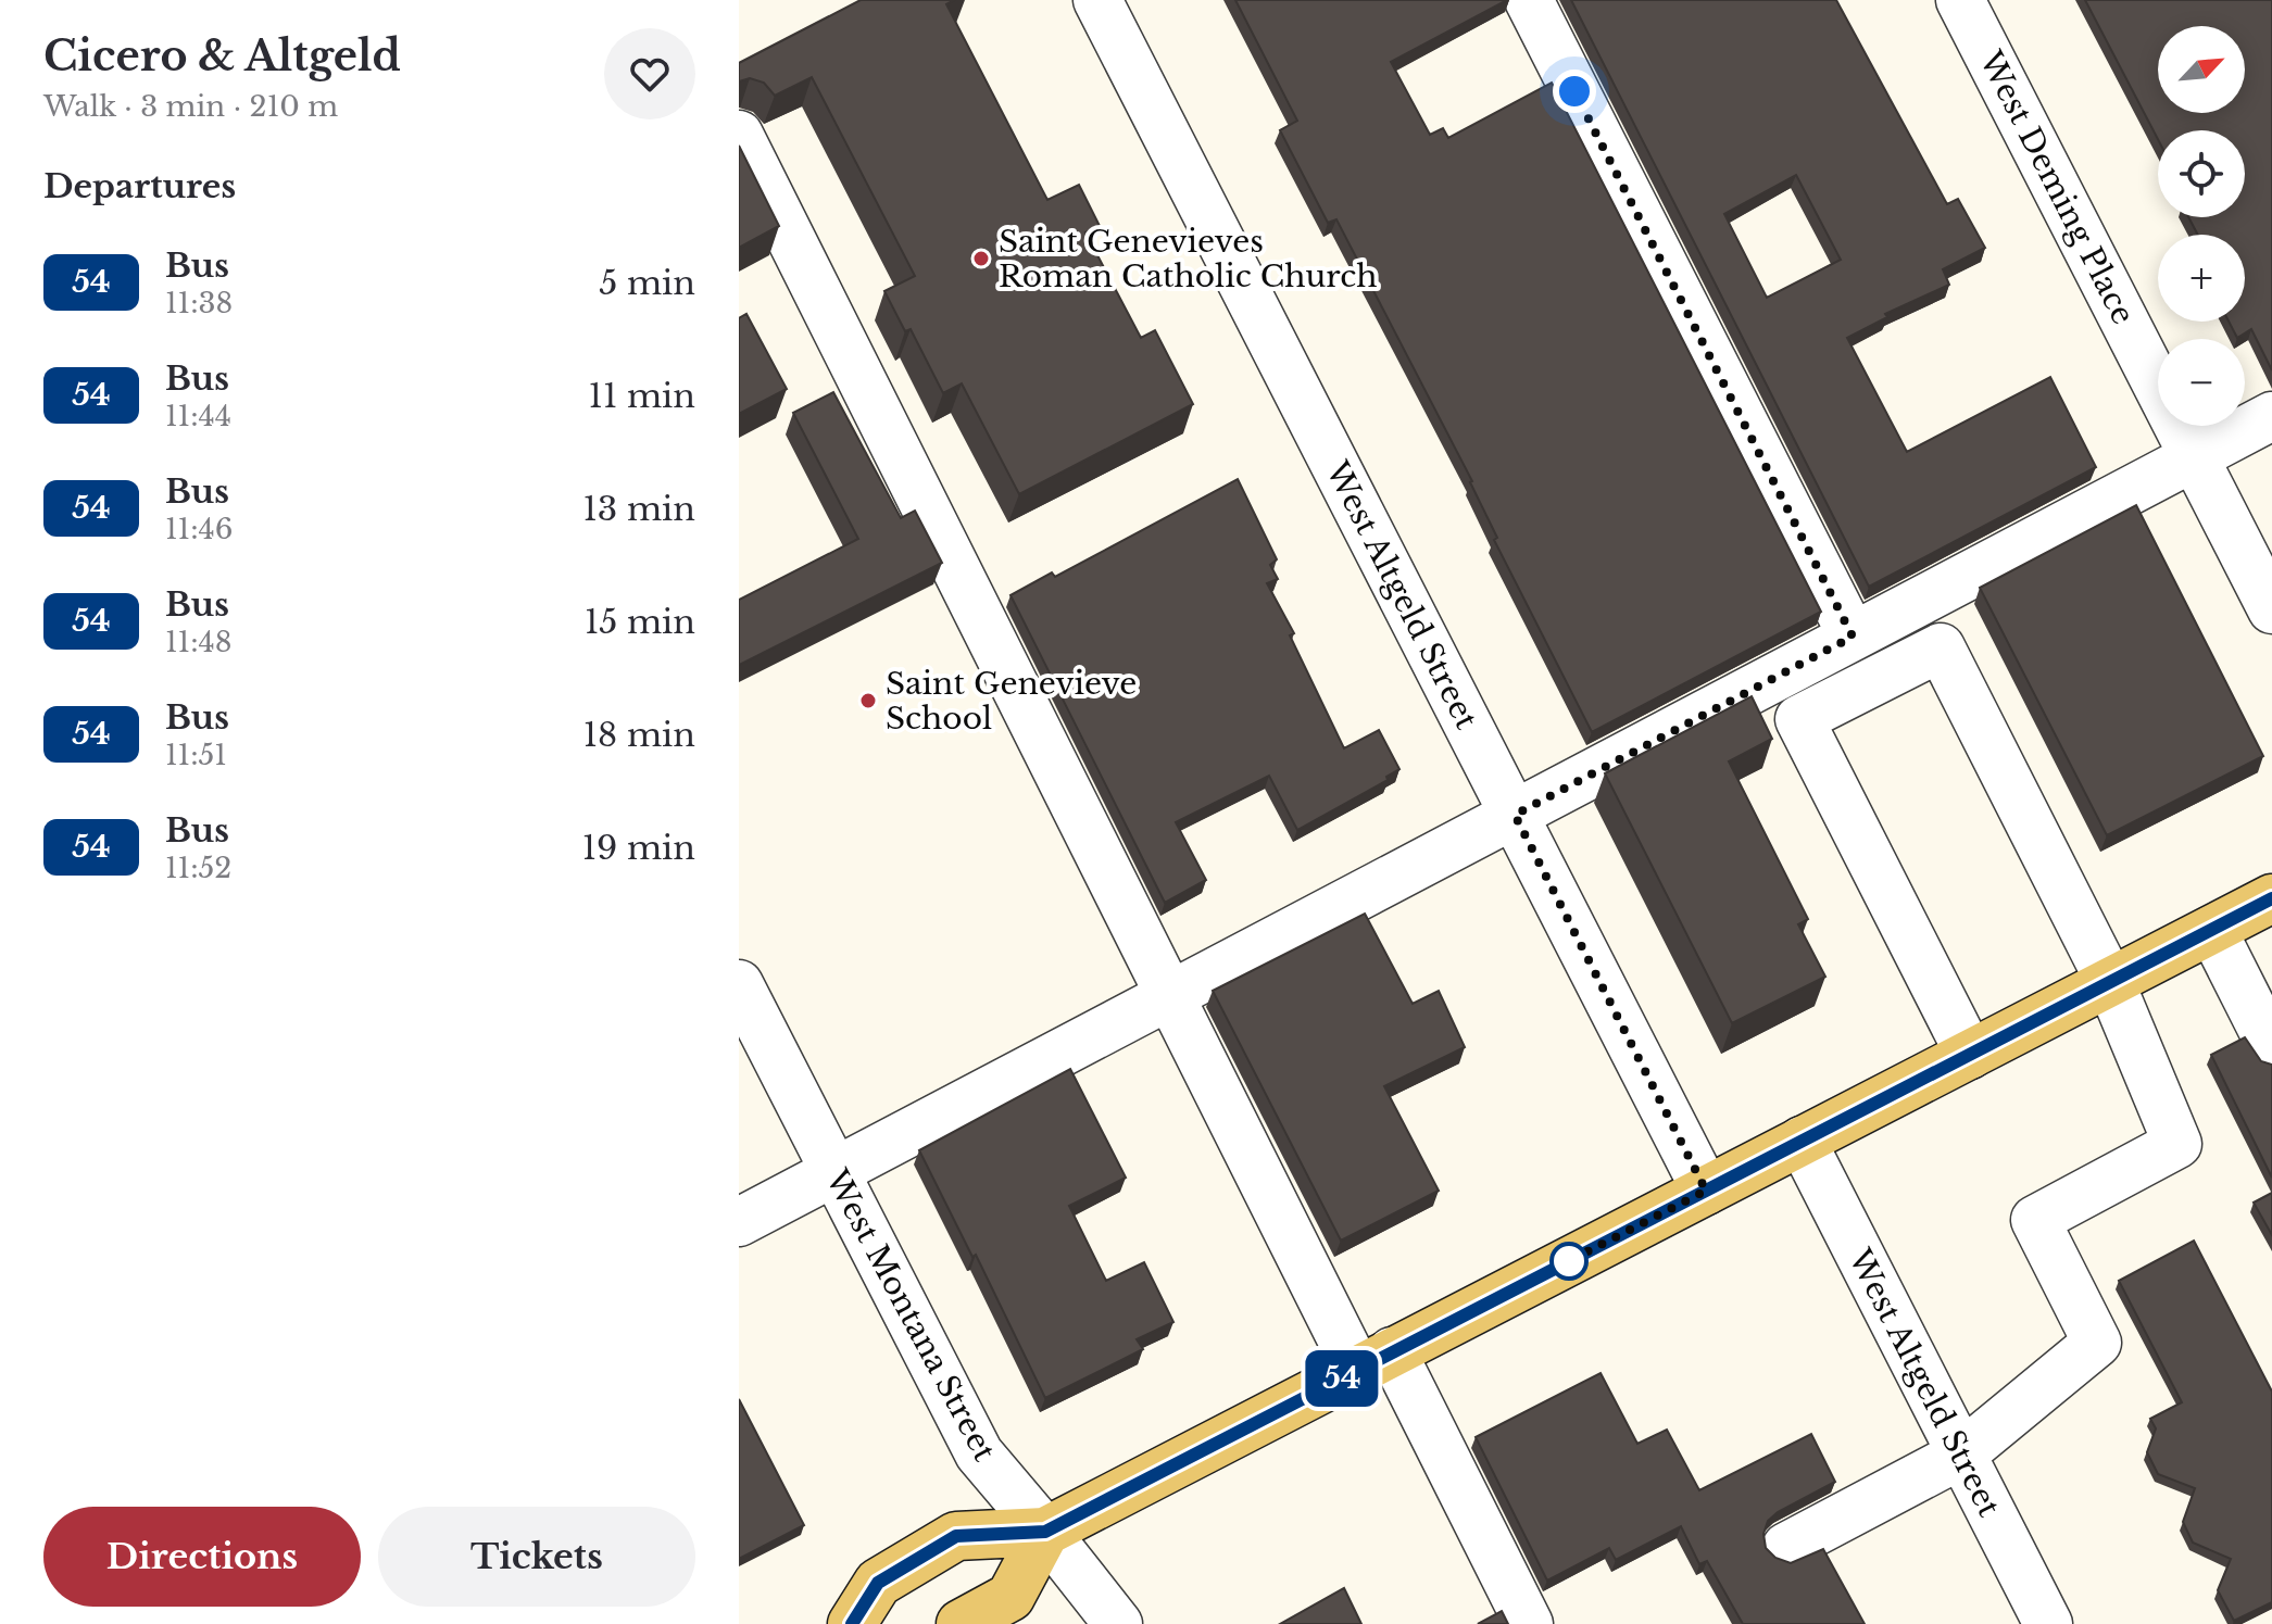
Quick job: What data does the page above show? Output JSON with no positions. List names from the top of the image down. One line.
{"streets":{"street":["West Deming Place","West Altgeld Street","West Montana Street"]},"places":["Saint Genevieves Roman Catholic Church","Saint Genevieve School"],"lines":["bus line 54"],"north":"top right","page":{"heading":[["Cicero & Altgeld","Walk · 3 min · 210 m"],"Departures"],"on_map":"54","map_buttons":["+","−"],"list":[{"mark":"54","name":"Bus","note":"11:38","value":"5 min"},{"mark":"54","name":"Bus","note":"11:44","value":"11 min"},{"mark":"54","name":"Bus","note":"11:46","value":"13 min"},{"mark":"54","name":"Bus","note":"11:48","value":"15 min"},{"mark":"54","name":"Bus","note":"11:51","value":"18 min"},{"mark":"54","name":"Bus","note":"11:52","value":"19 min"}],"buttons":["Directions","Tickets"]}}
